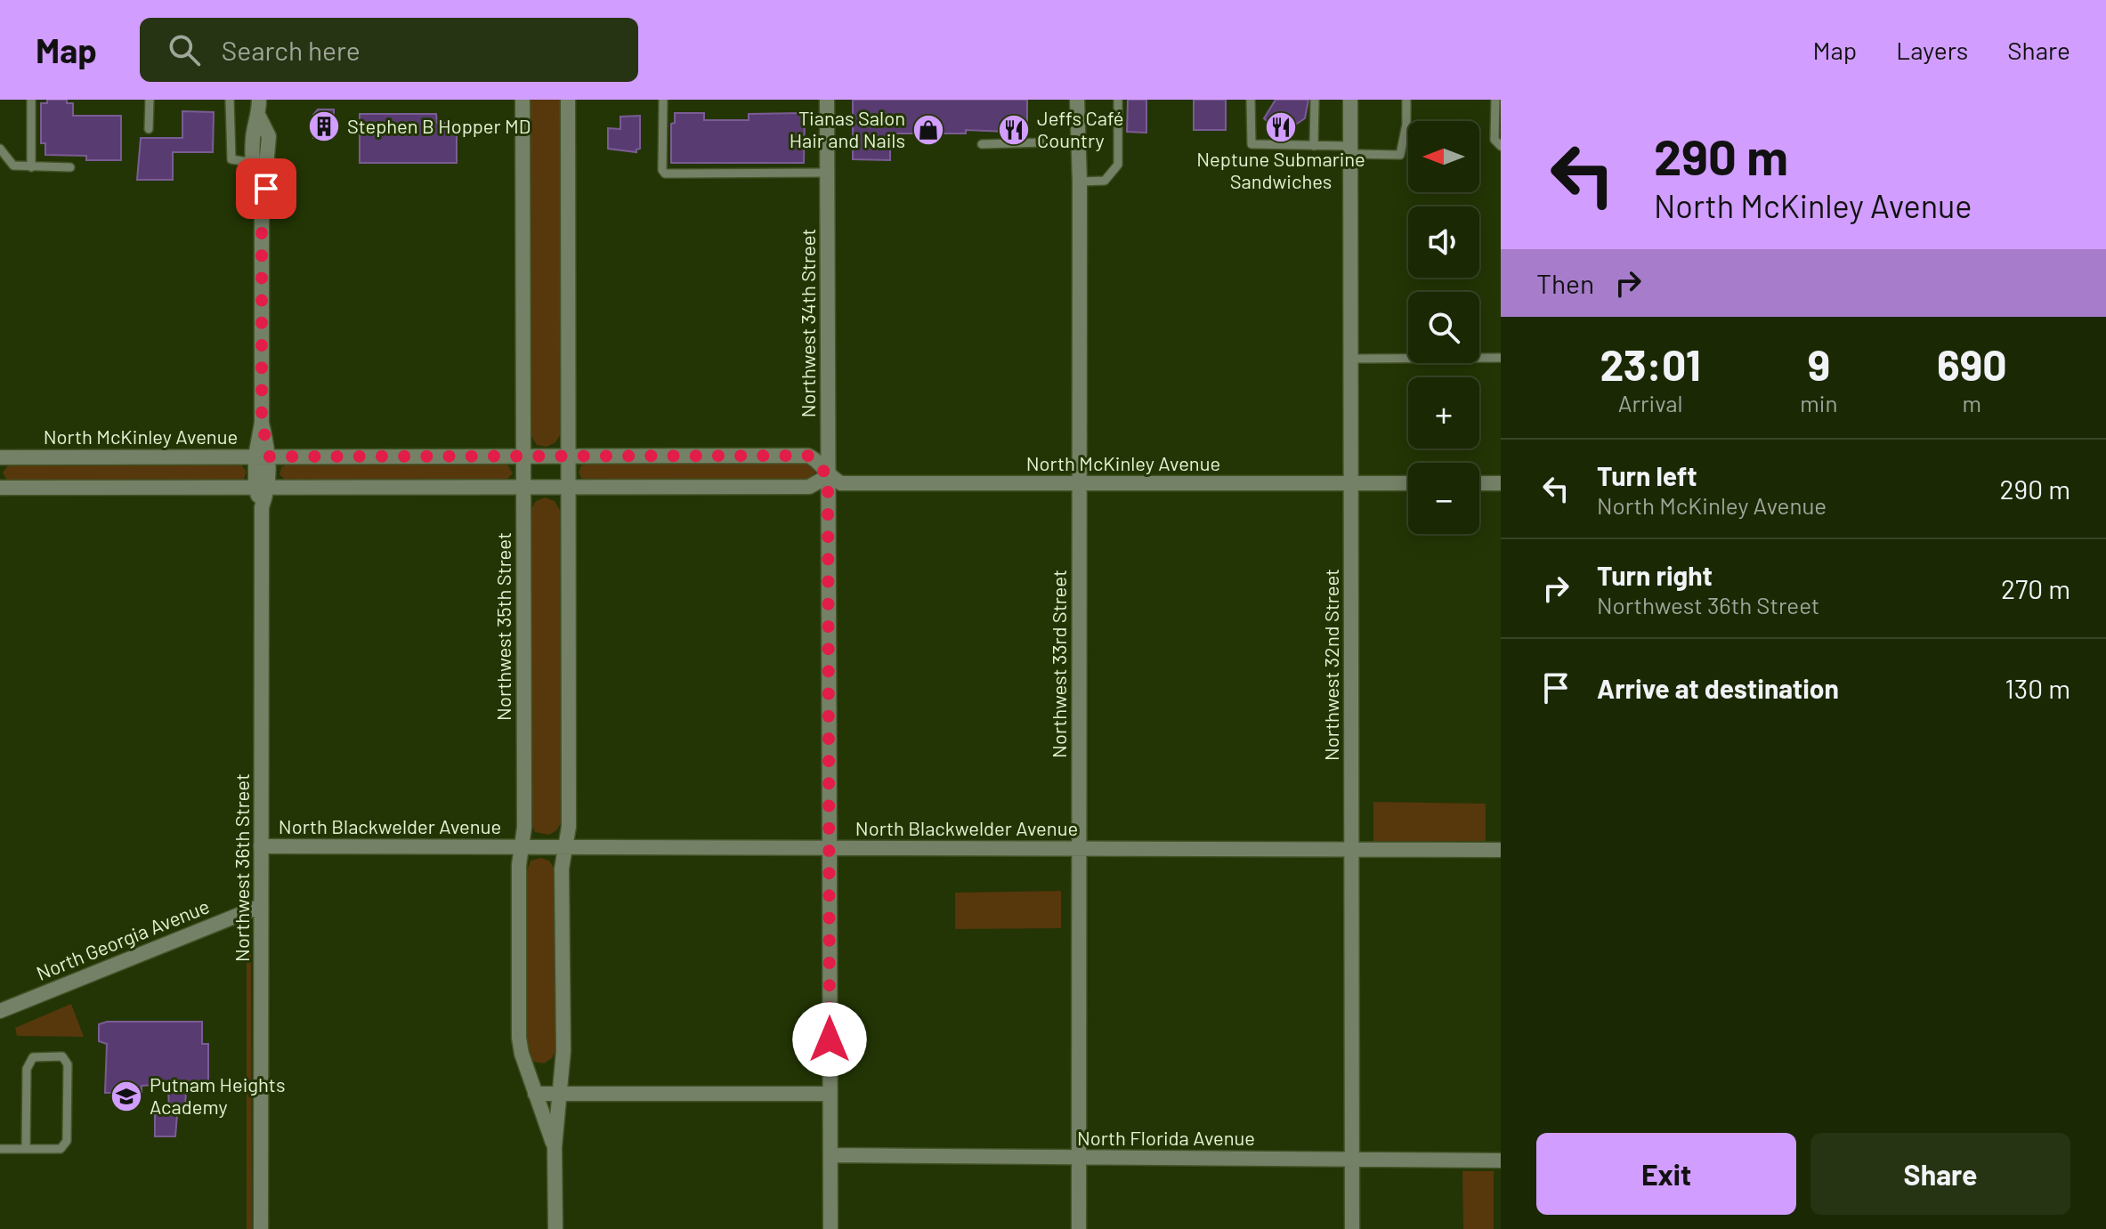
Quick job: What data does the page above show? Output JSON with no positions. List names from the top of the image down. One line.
{"streets":{"street":["Northwest 34th Street","North McKinley Avenue","Northwest 35th Street","Northwest 33rd Street","Northwest 32nd Street","North Blackwelder Avenue","Northwest 36th Street","North Georgia Avenue","North Florida Avenue"]},"crossings":[["Northwest 34th Street","North McKinley Avenue"],["Northwest 34th Street","North Blackwelder Avenue"],["Northwest 34th Street","North Florida Avenue"],["North McKinley Avenue","Northwest 35th Street"],["North McKinley Avenue","Northwest 33rd Street"],["North McKinley Avenue","Northwest 32nd Street"],["North McKinley Avenue","Northwest 36th Street"],["Northwest 35th Street","North Blackwelder Avenue"],["Northwest 33rd Street","North Blackwelder Avenue"],["Northwest 33rd Street","North Florida Avenue"],["Northwest 32nd Street","North Blackwelder Avenue"],["Northwest 32nd Street","North Florida Avenue"],["North Blackwelder Avenue","Northwest 36th Street"],["Northwest 36th Street","North Georgia Avenue"]],"places":{"building":["Stephen B Hopper MD"],"restaurant":["Neptune Submarine Sandwiches","Jeffs Café Country"],"shop":["Tianas Salon Hair and Nails"],"school or university":["Putnam Heights Academy"]},"north":"left","page":{"header":"Map","search":"Search here","nav":["Map","Layers","Share"],"turn":["290 m","North McKinley Avenue"],"map_buttons":["+","−"],"then":"Then","eta":["23:01","Arrival","9","min","690","m"],"list":[{"name":"Turn left","note":"North McKinley Avenue","value":"290 m"},{"name":"Turn right","note":"Northwest 36th Street","value":"270 m"},{"name":"Arrive at destination","value":"130 m"}],"buttons":["Exit","Share"]}}
